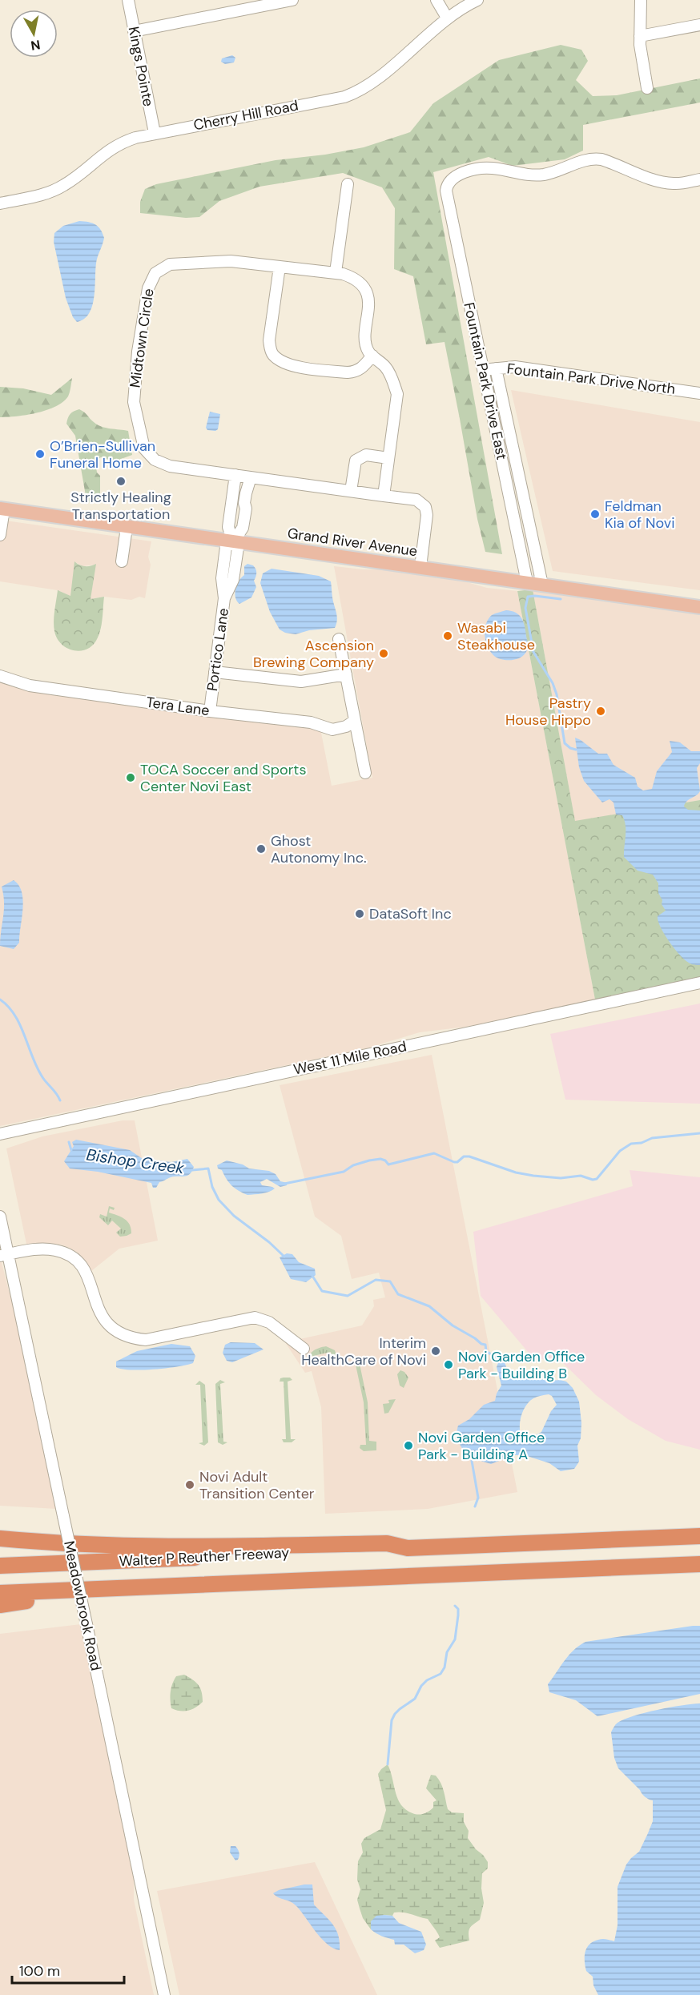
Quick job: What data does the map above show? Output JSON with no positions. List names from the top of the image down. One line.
{"streets":{"highway":["Walter P Reuther Freeway"],"main road":["Grand River Avenue"],"street":["Kings Pointe","Cherry Hill Road","Midtown Circle","Fountain Park Drive North","Fountain Park Drive East","Portico Lane","Tera Lane","West 11 Mile Road","Meadowbrook Road"]},"crossings":[["Kings Pointe","Cherry Hill Road"],["Midtown Circle","Grand River Avenue"],["Midtown Circle","Portico Lane"],["Fountain Park Drive North","Fountain Park Drive East"],["Fountain Park Drive East","Grand River Avenue"],["Grand River Avenue","Portico Lane"],["Portico Lane","Tera Lane"]],"water":["Bishop Creek"],"places":["O’Brien-Sullivan Funeral Home","Strictly Healing Transportation","Feldman Kia of Novi","Wasabi Steakhouse","Ascension Brewing Company","Pastry House Hippo","TOCA Soccer and Sports Center Novi East","Ghost Autonomy Inc.","DataSoft Inc","Interim HealthCare of Novi","Novi Garden Office Park - Building B","Novi Garden Office Park - Building A","Novi Adult Transition Center"],"scale_bar":"100 m","north":"bottom"}
